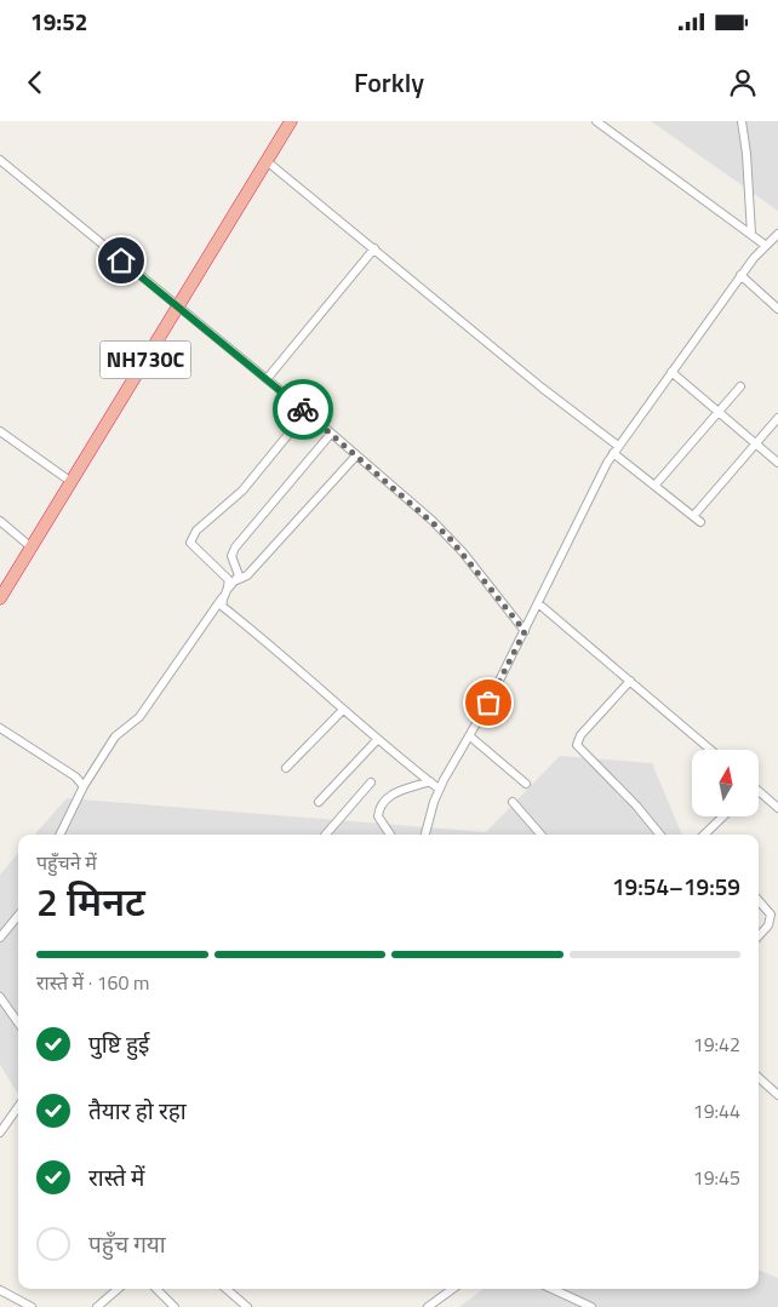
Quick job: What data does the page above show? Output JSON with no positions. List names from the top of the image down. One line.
{"streets":{"highway":["NH730C"]},"north":"top","page":{"status":"19:52","header":"Forkly","heading":["2 मिनट","पहुँचने में","19:54–19:59"],"bar":"रास्ते में · 160 m","list":[["पुष्टि हुई","19:42"],["तैयार हो रहा","19:44"],["रास्ते में","19:45"],"पहुँच गया"]}}
